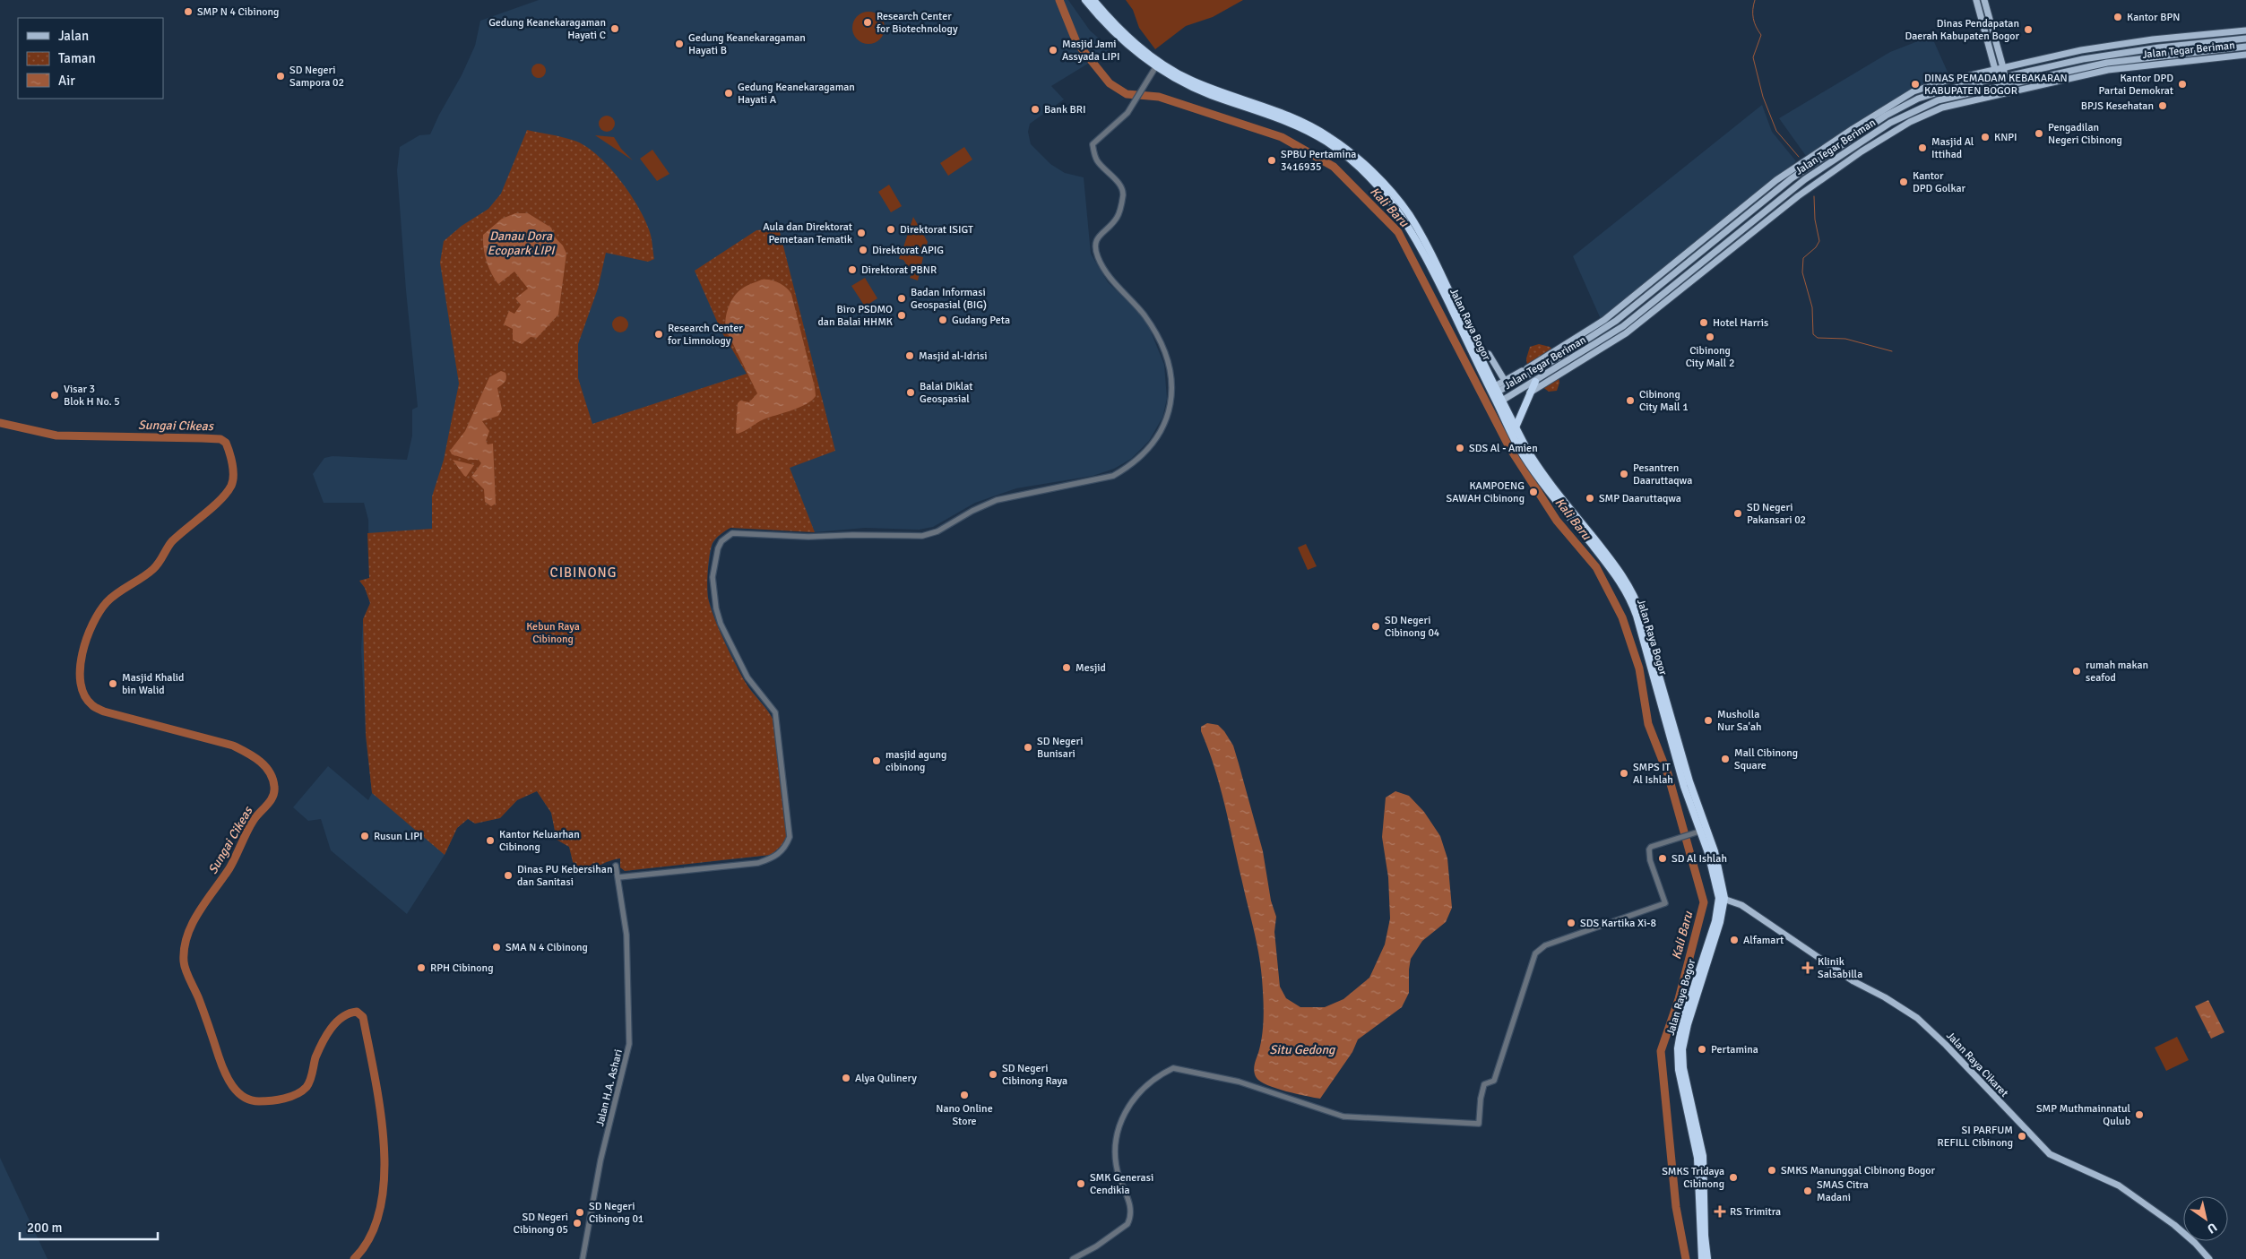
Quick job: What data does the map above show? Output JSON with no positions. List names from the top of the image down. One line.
{"streets":{"highway":["Jalan Raya Bogor"],"main road":["Jalan Tegar Beriman","Jalan Raya Cikaret"],"street":["Jalan H.A. Ashari"]},"crossings":[["Jalan Tegar Beriman","Jalan Raya Bogor"],["Jalan Raya Bogor","Jalan Raya Cikaret"]],"districts":["CIBINONG"],"water":["Kali Baru","Danau Dora Ecopark LIPI","Sungai Cikeas","Situ Gedong"],"parks":["Kebun Raya Cibinong"],"places":{"other":["SMP N 4 Cibinong","Kantor BPN","Research Center for Biotechnology","Gedung Keanekaragaman Hayati C","Dinas Pendapatan Daerah Kabupaten Bogor","Gedung Keanekaragaman Hayati B","Masjid Jami Assyada LIPI","SD Negeri Sampora 02","DINAS PEMADAM KEBAKARAN KABUPATEN BOGOR","Kantor DPD Partai Demokrat","Gedung Keanekaragaman Hayati A","BPJS Kesehatan","Bank BRI","Pengadilan Negeri Cibinong","KNPI","Masjid Al Ittihad","SPBU Pertamina 3416935","Kantor DPD Golkar","Direktorat ISIGT","Aula dan Direktorat Pemetaan Tematik","Direktorat APIG","Direktorat PBNR","Badan Informasi Geospasial (BIG)","Biro PSDMO dan Balai HHMK","Gudang Peta","Hotel Harris","Research Center for Limnology","Cibinong City Mall 2","Masjid al-Idrisi","Balai Diklat Geospasial","Visar 3 Blok H No. 5","Cibinong City Mall 1","SDS Al - Amien","Pesantren Daaruttaqwa","KAMPOENG SAWAH Cibinong","SMP Daaruttaqwa","SD Negeri Pakansari 02","SD Negeri Cibinong 04","Mesjid","rumah makan seafod","Masjid Khalid bin Walid","Musholla Nur Sa'ah","SD Negeri Bunisari","Mall Cibinong Square","masjid agung cibinong","SMPS IT Al Ishlah","Rusun LIPI","Kantor Keluarhan Cibinong","SD Al Ishlah","Dinas PU Kebersihan dan Sanitasi","SDS Kartika Xi-8","Alfamart","SMA N 4 Cibinong","RPH Cibinong","Pertamina","SD Negeri Cibinong Raya","Alya Qulinery","Nano Online Store","SMP Muthmainnatul Qulub","SI PARFUM REFILL Cibinong","SMKS Manunggal Cibinong Bogor","SMKS Tridaya Cibinong","SMK Generasi Cendikia","SMAS Citra Madani","SD Negeri Cibinong 01","SD Negeri Cibinong 05"],"health":["Klinik Salsabilla","RS Trimitra"]},"legend":["Jalan","Taman","Air"],"scale_bar":"200 m","north":"bottom right"}
